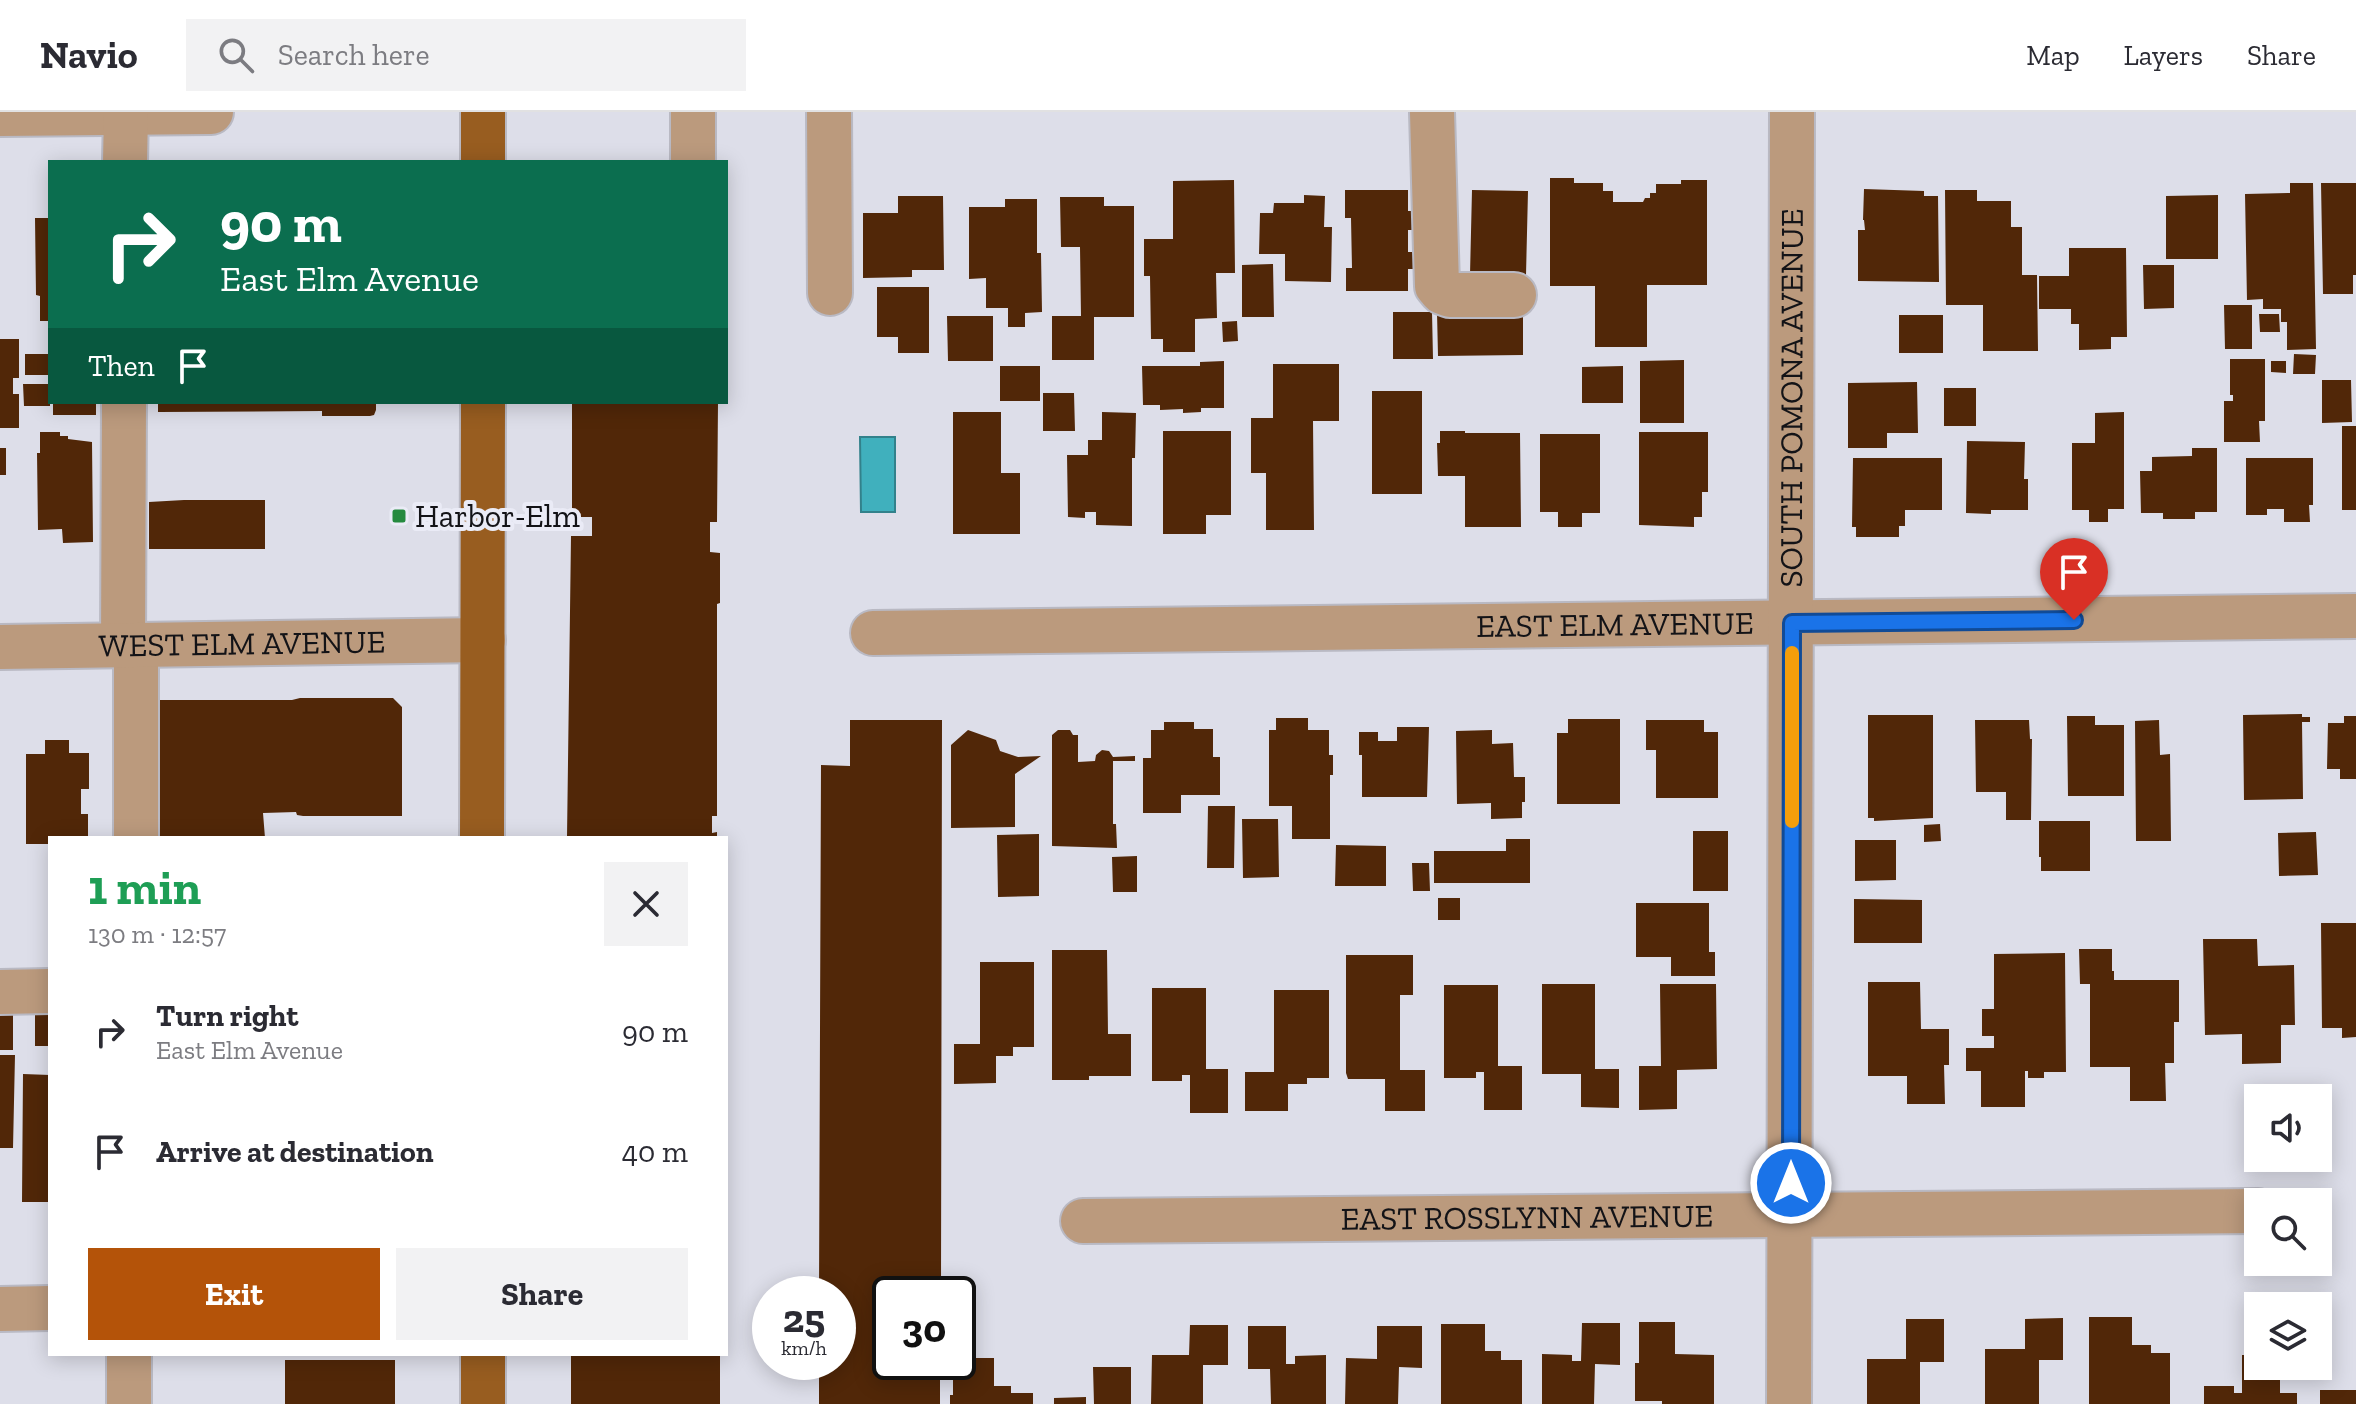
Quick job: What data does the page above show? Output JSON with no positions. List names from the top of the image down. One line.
{"streets":{"street":["SOUTH POMONA AVENUE","EAST ELM AVENUE","WEST ELM AVENUE","EAST ROSSLYNN AVENUE"]},"crossings":[["SOUTH POMONA AVENUE","EAST ELM AVENUE"],["SOUTH POMONA AVENUE","EAST ROSSLYNN AVENUE"]],"places":{"transit":["Harbor-Elm"]},"page":{"header":"Navio","search":"Search here","nav":["Map","Layers","Share"],"turn":["90 m","East Elm Avenue"],"then":"Then","heading":["1 min","130 m · 12:57"],"list":[{"name":"Turn right","note":"East Elm Avenue","value":"90 m"},{"name":"Arrive at destination","value":"40 m"}],"buttons":["Exit","Share"],"speed":"25 km/h","limit":"30"}}
